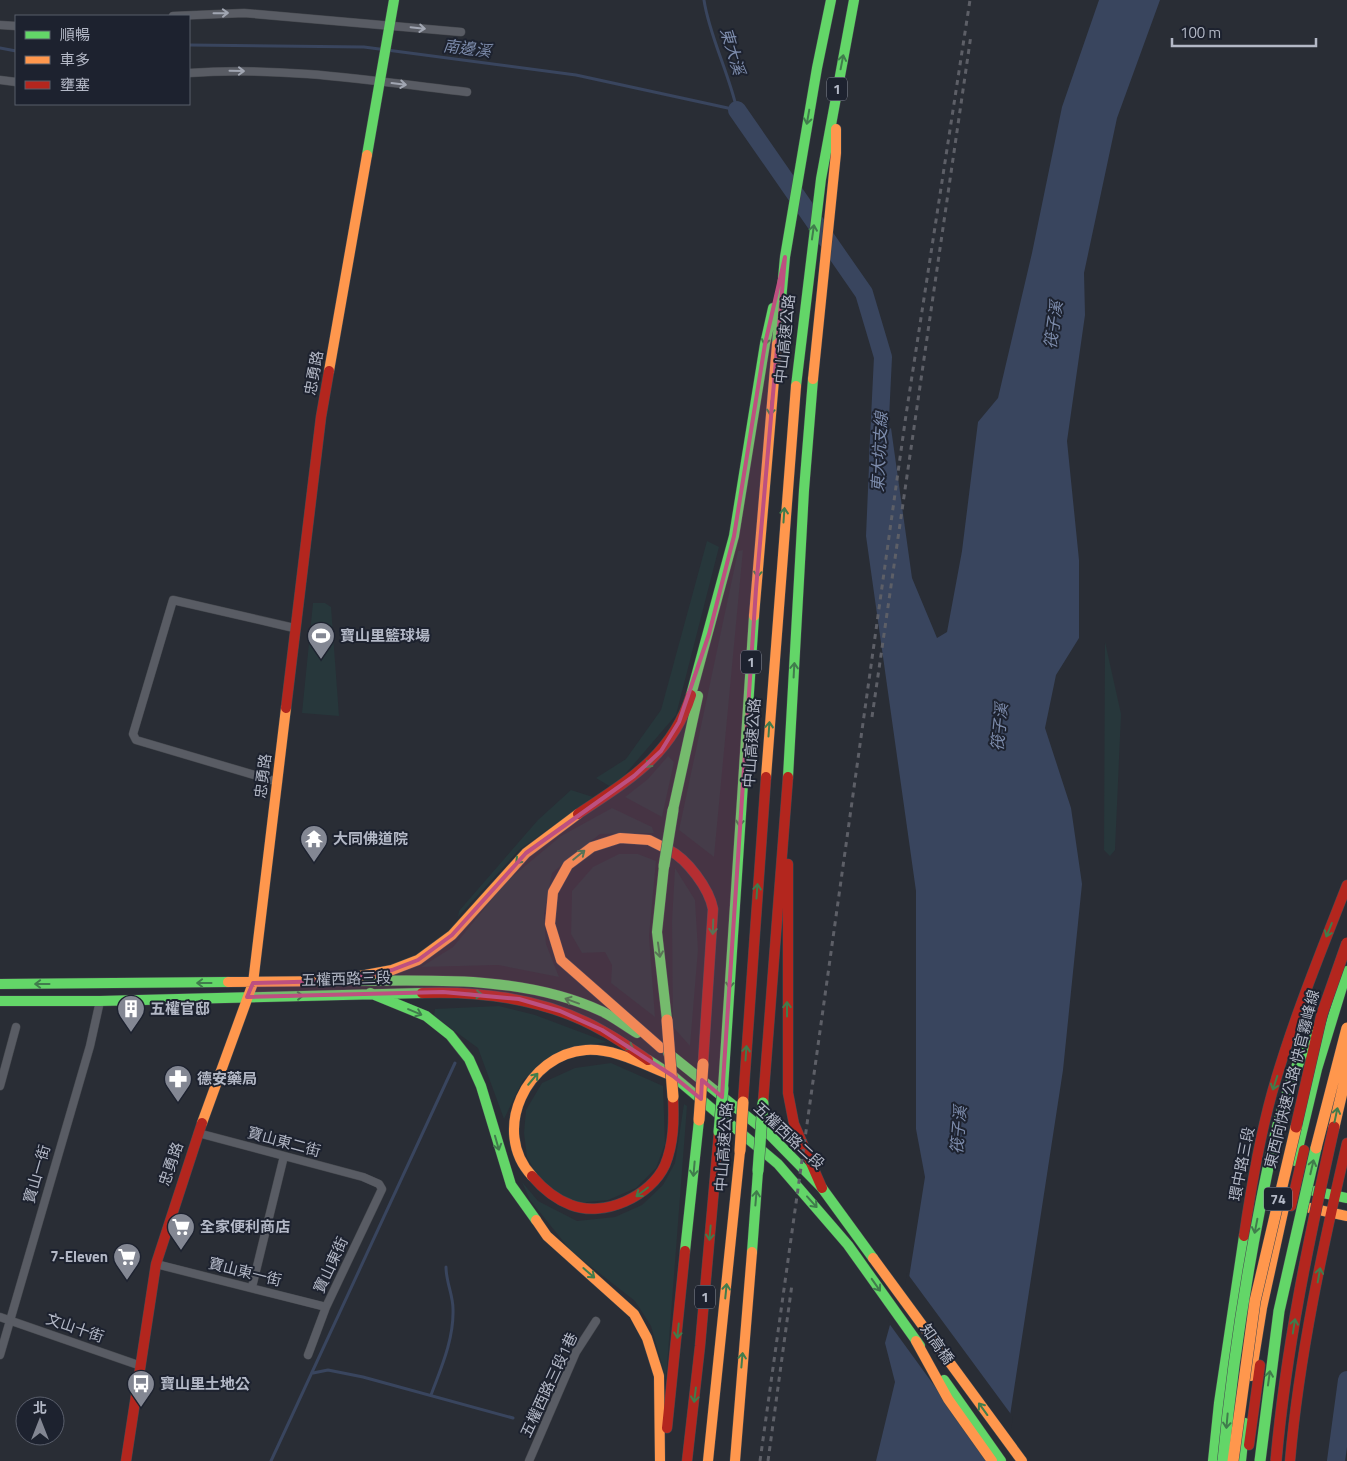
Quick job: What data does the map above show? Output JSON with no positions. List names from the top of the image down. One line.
{"streets":{"main road":["1","中山高速公路","忠勇路","五權西路三段","東西向快速公路 快官霧峰線","五權西路二段","環中路三段","74","知高橋"],"street":["寶山東二街","寶山一街","寶山東街","寶山東一街","文山十街","五權西路三段1巷"]},"crossings":[["忠勇路","五權西路三段"],["忠勇路","寶山東二街"],["忠勇路","寶山東一街"],["忠勇路","文山十街"],["五權西路三段","五權西路二段"],["五權西路三段","寶山一街"],["五權西路二段","知高橋"],["寶山東二街","寶山東街"],["寶山一街","文山十街"],["寶山東街","寶山東一街"]],"water":["南邊溪","東大溪","筏子溪","東大坑支線"],"places":{"sports":["寶山里籃球場"],"temple":["大同佛道院"],"building":["五權官邸"],"pharmacy":["德安藥局"],"supermarket":["全家便利商店","7-Eleven"],"bus stop":["寶山里土地公"]},"legend":["順暢","車多","壅塞"],"scale_bar":"100 m","north":"top"}
